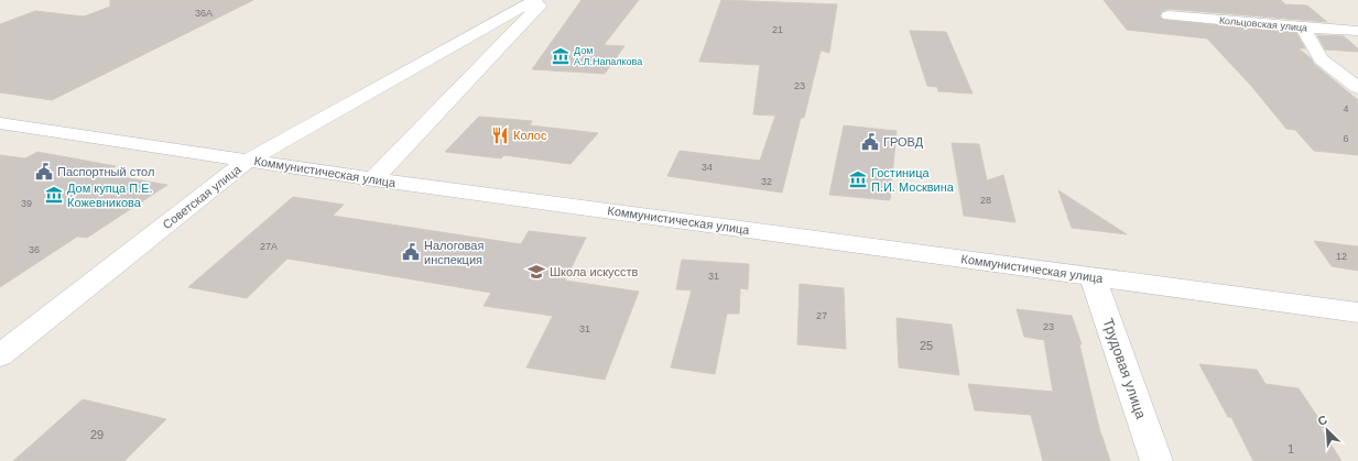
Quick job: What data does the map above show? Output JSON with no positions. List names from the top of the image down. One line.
{"streets":{"street":["Кольцовская улица","Коммунистическая улица","Советская улица","Трудовая улица"]},"crossings":[["Коммунистическая улица","Советская улица"],["Коммунистическая улица","Трудовая улица"]],"places":{"museum":["Дом А.Л.Напалкова","Гостиница П.И. Москвина","Дом купца П.Е. Кожевникова"],"restaurant":["Колос"],"public building":["ГРОВД","Паспортный стол","Налоговая инспекция"],"school or university":["Школа искусств"]},"house_numbers":["36А","21","23","4","6","34","32","28","39","27А","36","12","31","27","23","31","25","29","1"],"north":"top left"}
